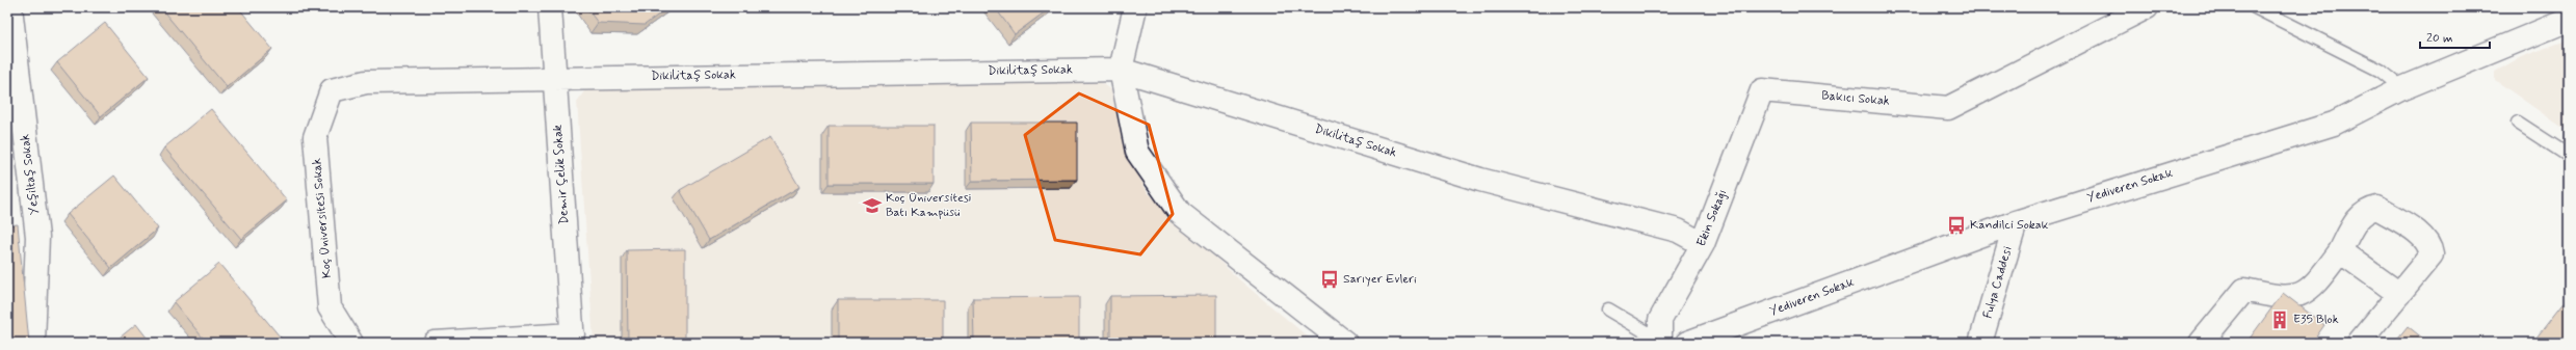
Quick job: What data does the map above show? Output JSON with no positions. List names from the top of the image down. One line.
{"streets":{"street":["Dikilitaş Sokak","Bakıcı Sokak","Yeşiltaş Sokak","Demir Çelik Sokak","Yediveren Sokak","Koç Üniversitesi Sokak","Ekin Sokağı","Fulya Caddesi"]},"crossings":[["Dikilitaş Sokak","Demir Çelik Sokak"],["Dikilitaş Sokak","Koç Üniversitesi Sokak"],["Dikilitaş Sokak","Ekin Sokağı"],["Bakıcı Sokak","Ekin Sokağı"],["Yediveren Sokak","Fulya Caddesi"]],"places":{"school or university":["Koç Üniversitesi Batı Kampüsü"],"bus stop":["Kandilci Sokak","Sarıyer Evleri"],"building":["E35 Blok"]},"scale_bar":"20 m"}
